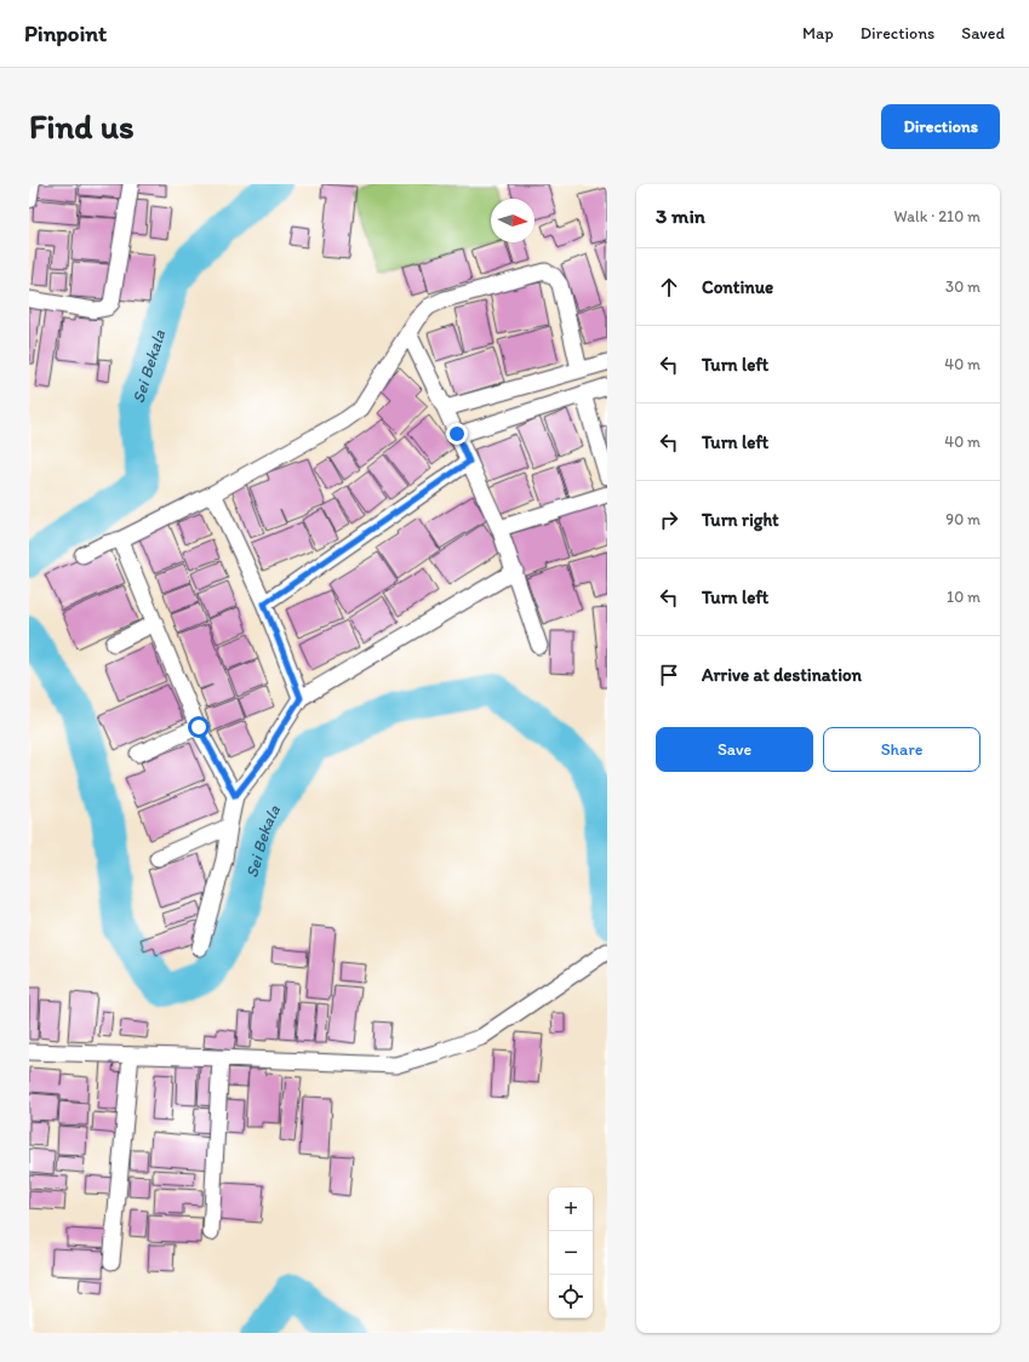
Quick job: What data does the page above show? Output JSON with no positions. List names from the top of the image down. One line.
{"water":["Sei Bekala"],"north":"right","page":{"header":"Pinpoint","nav":["Map","Directions","Saved"],"buttons":["Directions",["Save","Share"]],"title":"Find us","heading":["3 min","Walk · 210 m"],"list":[["Continue","30 m"],["Turn left","40 m"],["Turn left","40 m"],["Turn right","90 m"],["Turn left","10 m"],"Arrive at destination"],"map_buttons":["+","−"]}}
